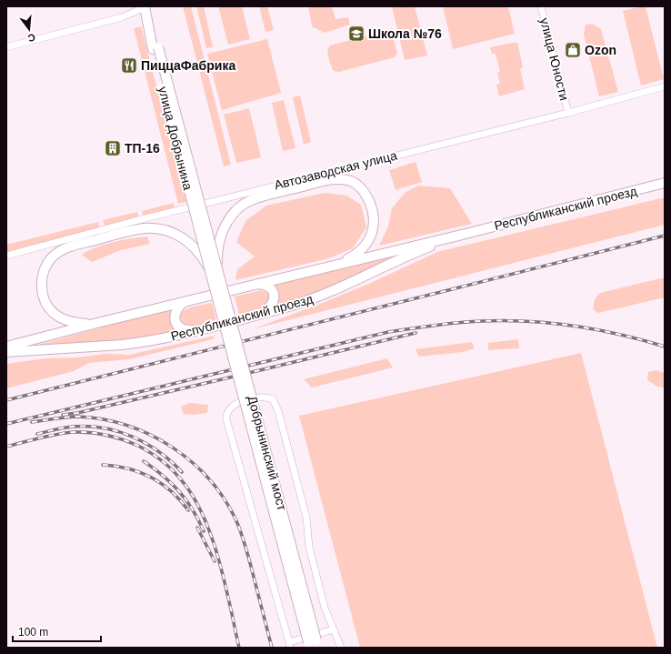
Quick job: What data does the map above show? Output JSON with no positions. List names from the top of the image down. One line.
{"streets":{"main road":["улица Добрынина","Республиканский проезд","Добрынинский мост"],"street":["улица Юности","Автозаводская улица"]},"crossings":[["улица Юности","Автозаводская улица"],["улица Добрынина","Добрынинский мост"]],"places":{"school or university":["Школа №76"],"shop":["Ozon"],"restaurant":["ПиццаФабрика"],"building":["ТП-16"]},"scale_bar":"100 m","north":"bottom"}
